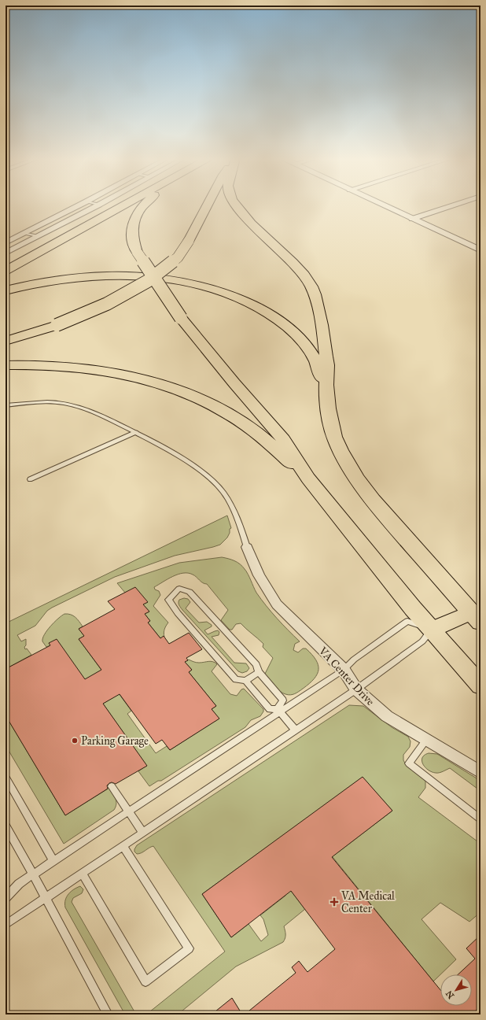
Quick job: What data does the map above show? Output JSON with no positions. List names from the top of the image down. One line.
{"streets":{"street":["VA Center Drive"]},"places":{"other":["Parking Garage"],"health":["VA Medical Center"]},"north":"bottom left"}
